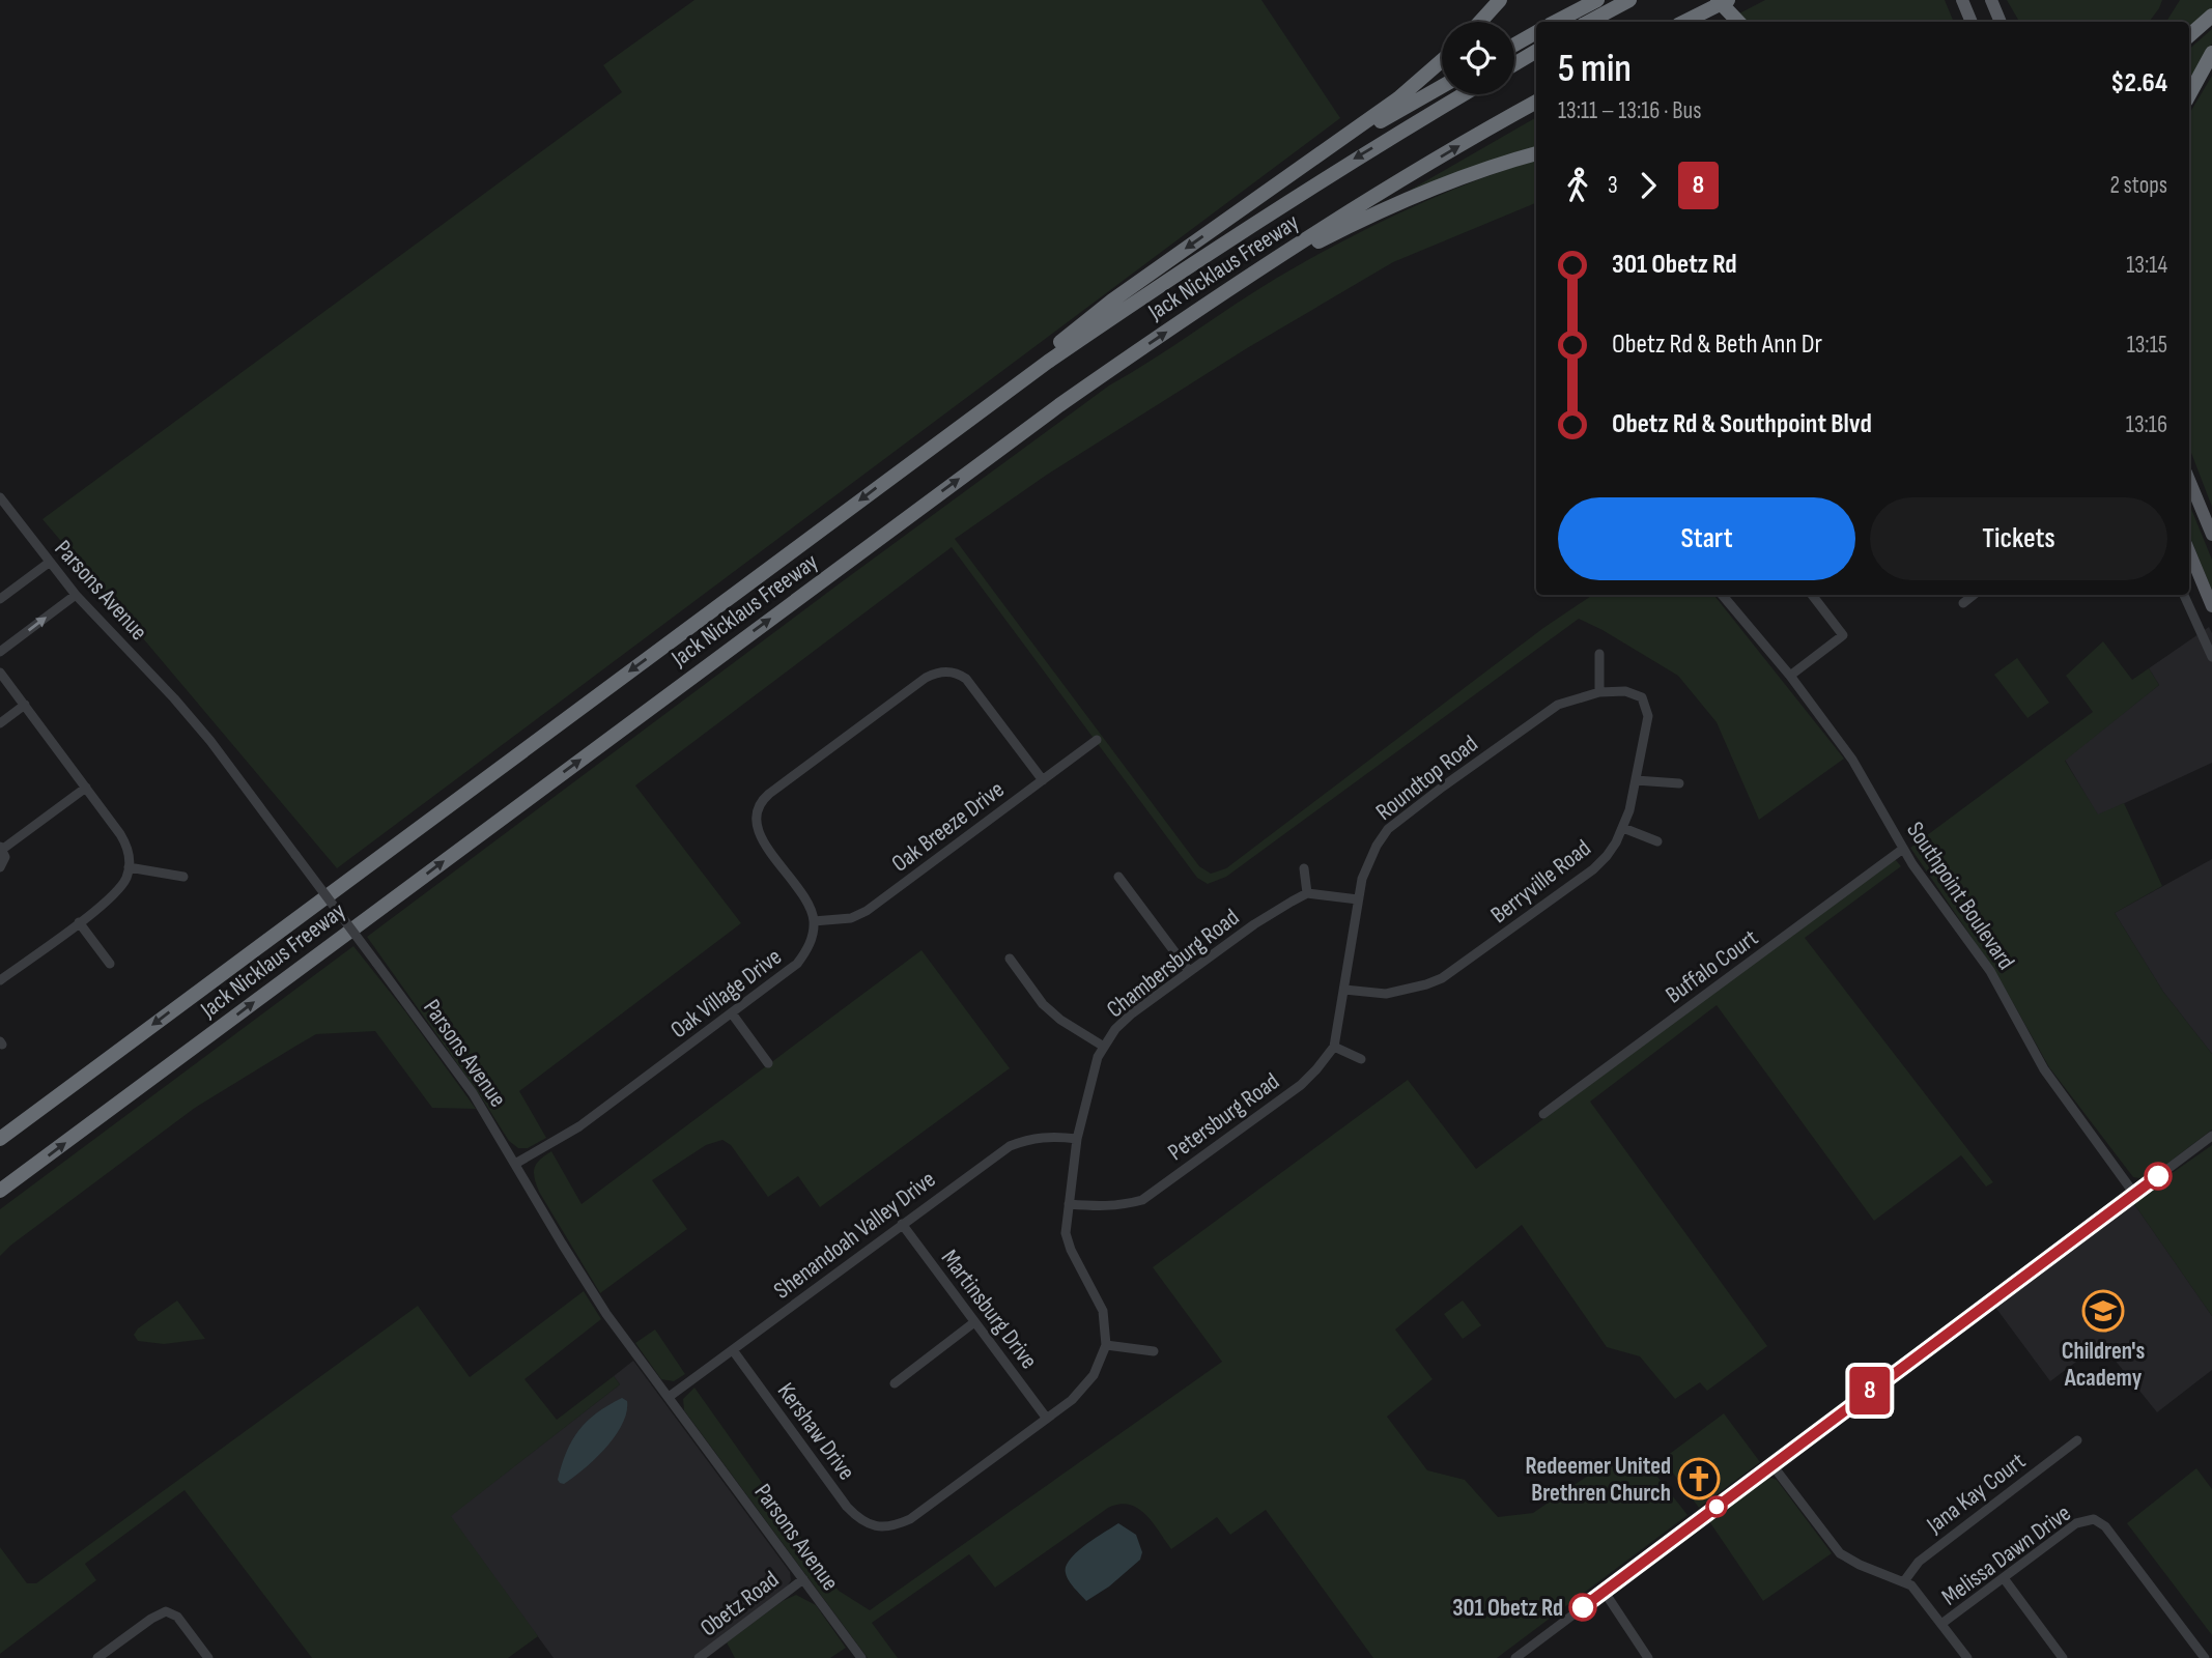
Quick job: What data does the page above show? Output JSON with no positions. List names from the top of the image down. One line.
{"streets":{"highway":["Jack Nicklaus Freeway"],"street":["Parsons Avenue","Roundtop Road","Oak Breeze Drive","Berryville Road","Southpoint Boulevard","Chambersburg Road","Buffalo Court","Oak Village Drive","Petersburg Road","Shenandoah Valley Drive","Martinsburg Drive","Kershaw Drive","Jana Kay Court","Melissa Dawn Drive","Obetz Road"]},"crossings":[["Parsons Avenue","Oak Village Drive"],["Parsons Avenue","Shenandoah Valley Drive"],["Parsons Avenue","Obetz Road"],["Roundtop Road","Berryville Road"],["Roundtop Road","Petersburg Road"],["Oak Breeze Drive","Oak Village Drive"],["Berryville Road","Petersburg Road"],["Southpoint Boulevard","Buffalo Court"],["Chambersburg Road","Petersburg Road"],["Chambersburg Road","Shenandoah Valley Drive"],["Shenandoah Valley Drive","Martinsburg Drive"],["Shenandoah Valley Drive","Kershaw Drive"],["Martinsburg Drive","Kershaw Drive"]],"places":{"school or university":["Children's Academy"],"church":["Redeemer United Brethren Church"],"other":["301 Obetz Rd"]},"lines":["bus line 8"],"page":{"on_map":"8","heading":["5 min","13:11 – 13:16 · Bus","$2.64"],"legs":["3","8","2 stops"],"list":[{"name":"301 Obetz Rd","value":"13:14"},{"name":"Obetz Rd & Beth Ann Dr","value":"13:15"},{"name":"Obetz Rd & Southpoint Blvd","value":"13:16"}],"buttons":["Start","Tickets"]}}
